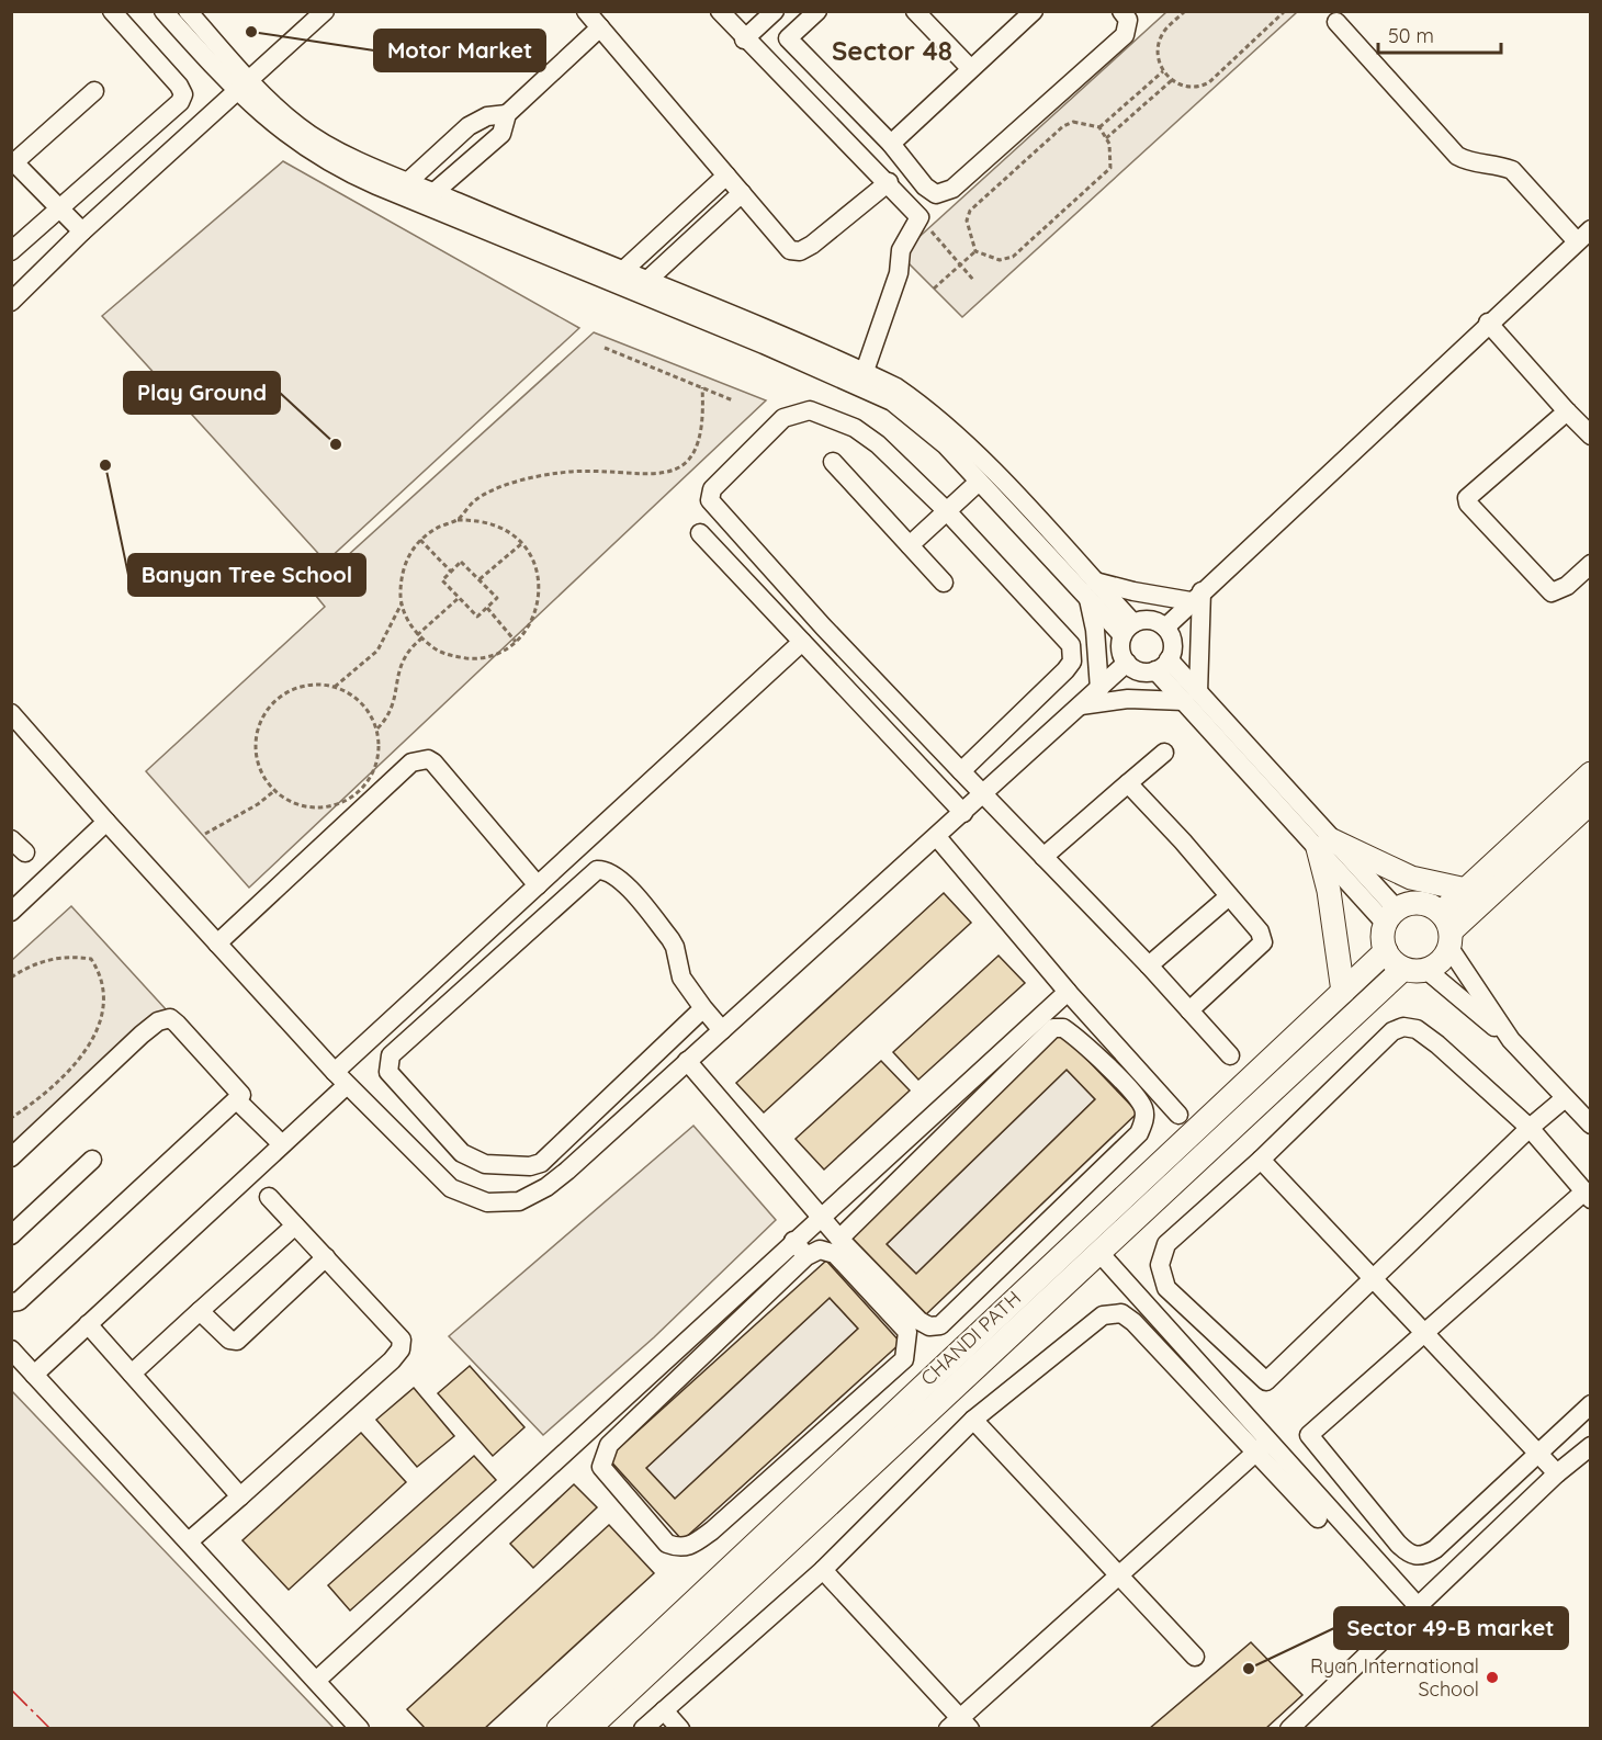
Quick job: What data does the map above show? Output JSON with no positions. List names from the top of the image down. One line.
{"streets":{"main road":["CHANDI PATH"]},"districts":["Sector 48"],"places":["Motor Market","Play Ground","Banyan Tree School","Sector 49-B market","Ryan International School"],"scale_bar":"50 m"}
